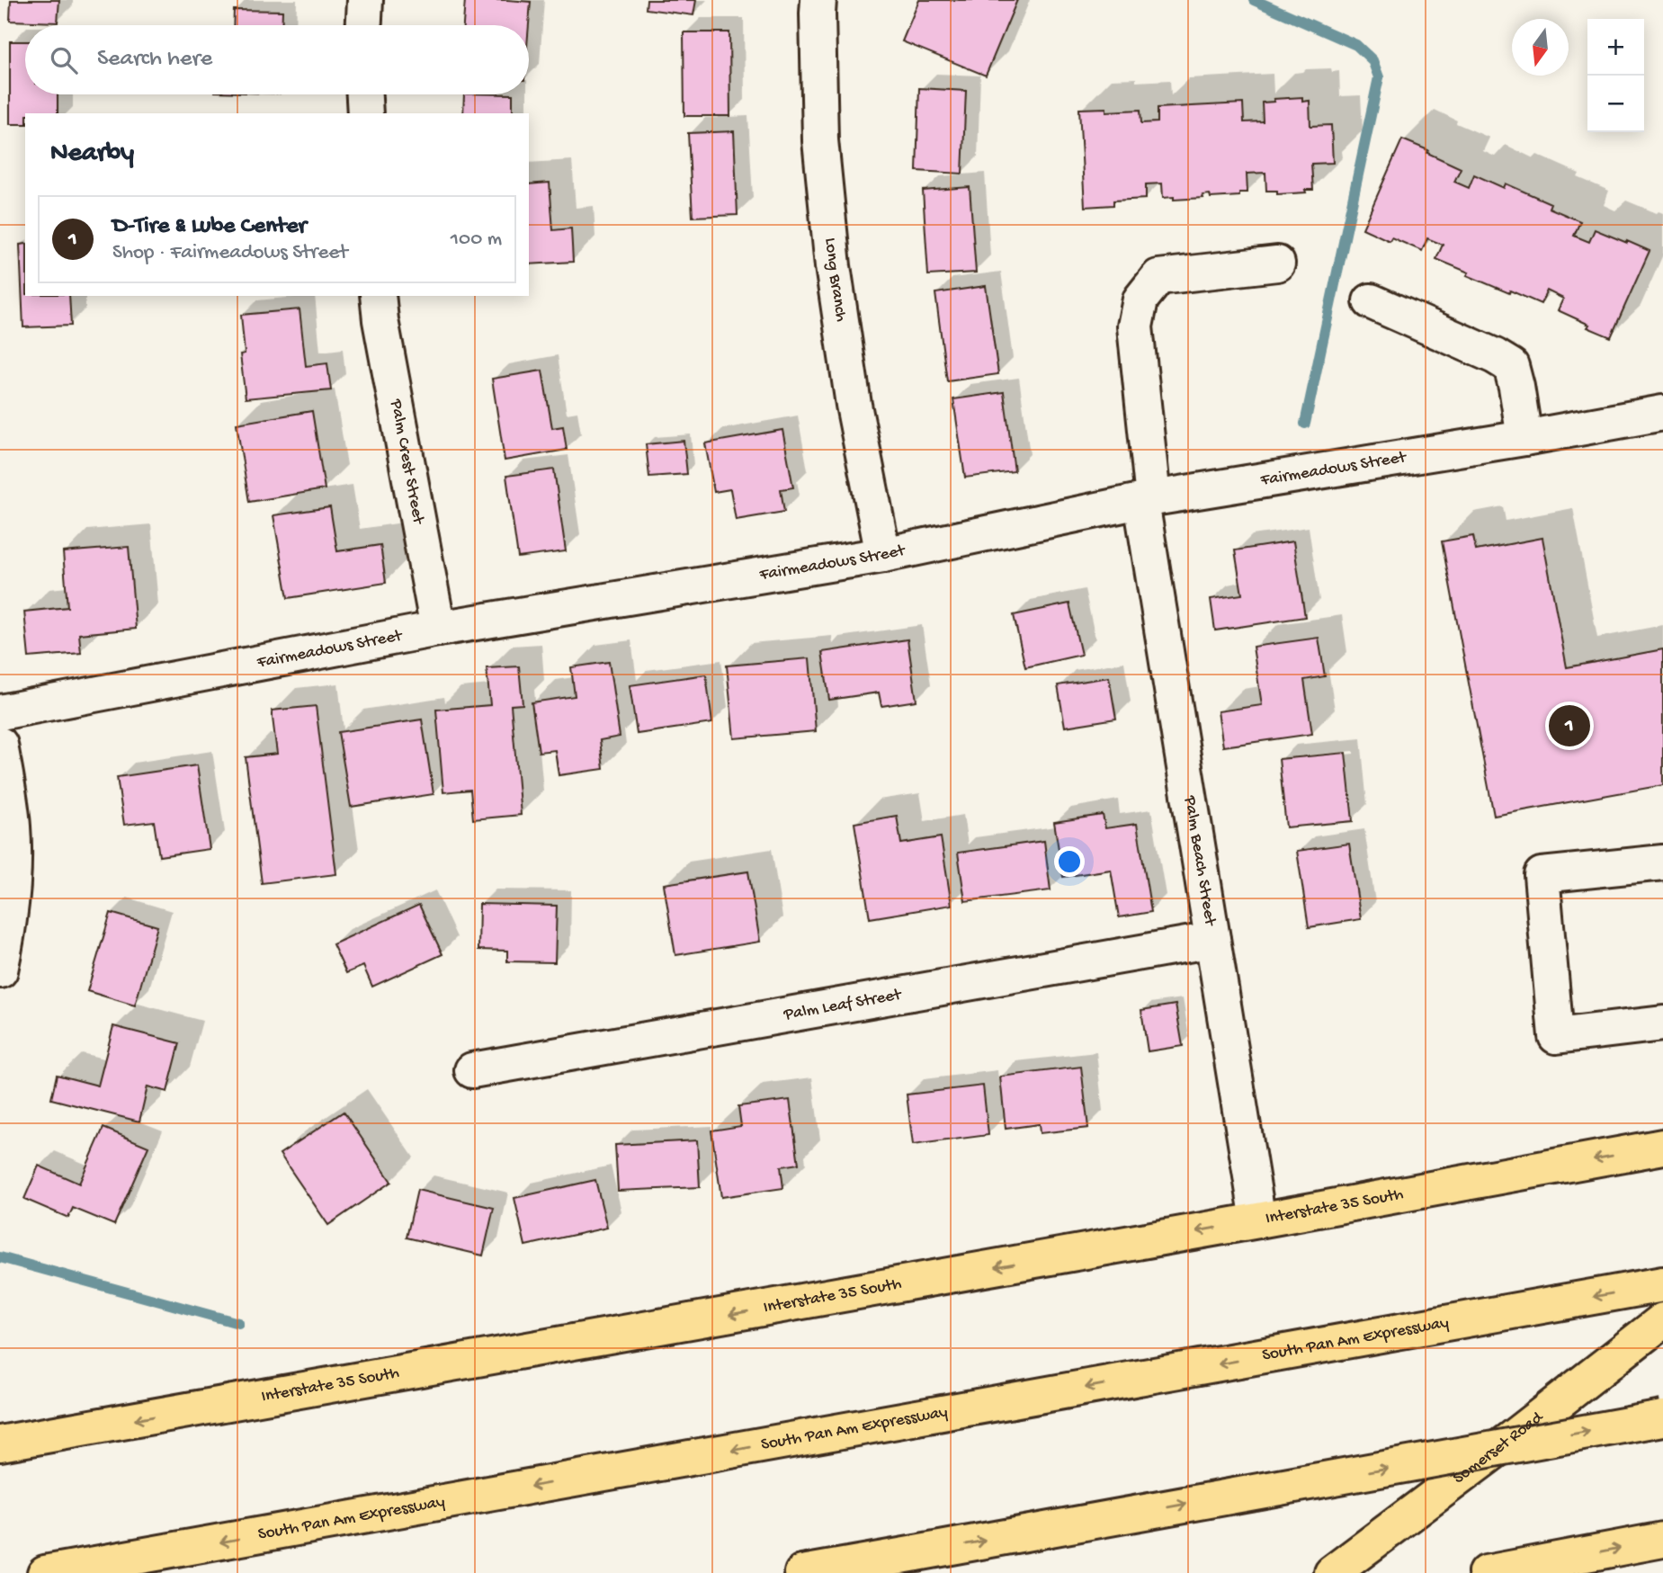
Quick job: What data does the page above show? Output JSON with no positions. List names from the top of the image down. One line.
{"streets":{"main road":["Interstate 35 South","South Pan Am Expressway","Somerset Road"],"street":["Long Branch","Palm Crest Street","Fairmeadows Street","Palm Beach Street","Palm Leaf Street"]},"crossings":[["Long Branch","Fairmeadows Street"],["Palm Crest Street","Fairmeadows Street"],["Fairmeadows Street","Palm Beach Street"],["Palm Beach Street","Palm Leaf Street"],["Palm Beach Street","Interstate 35 South"]],"north":"bottom","page":{"map_buttons":["+","−"],"search":"Search here","heading":"Nearby","list":[{"mark":"1","name":"D-Tire & Lube Center","note":"Shop · Fairmeadows Street","value":"100 m"}],"pins":"1"}}
